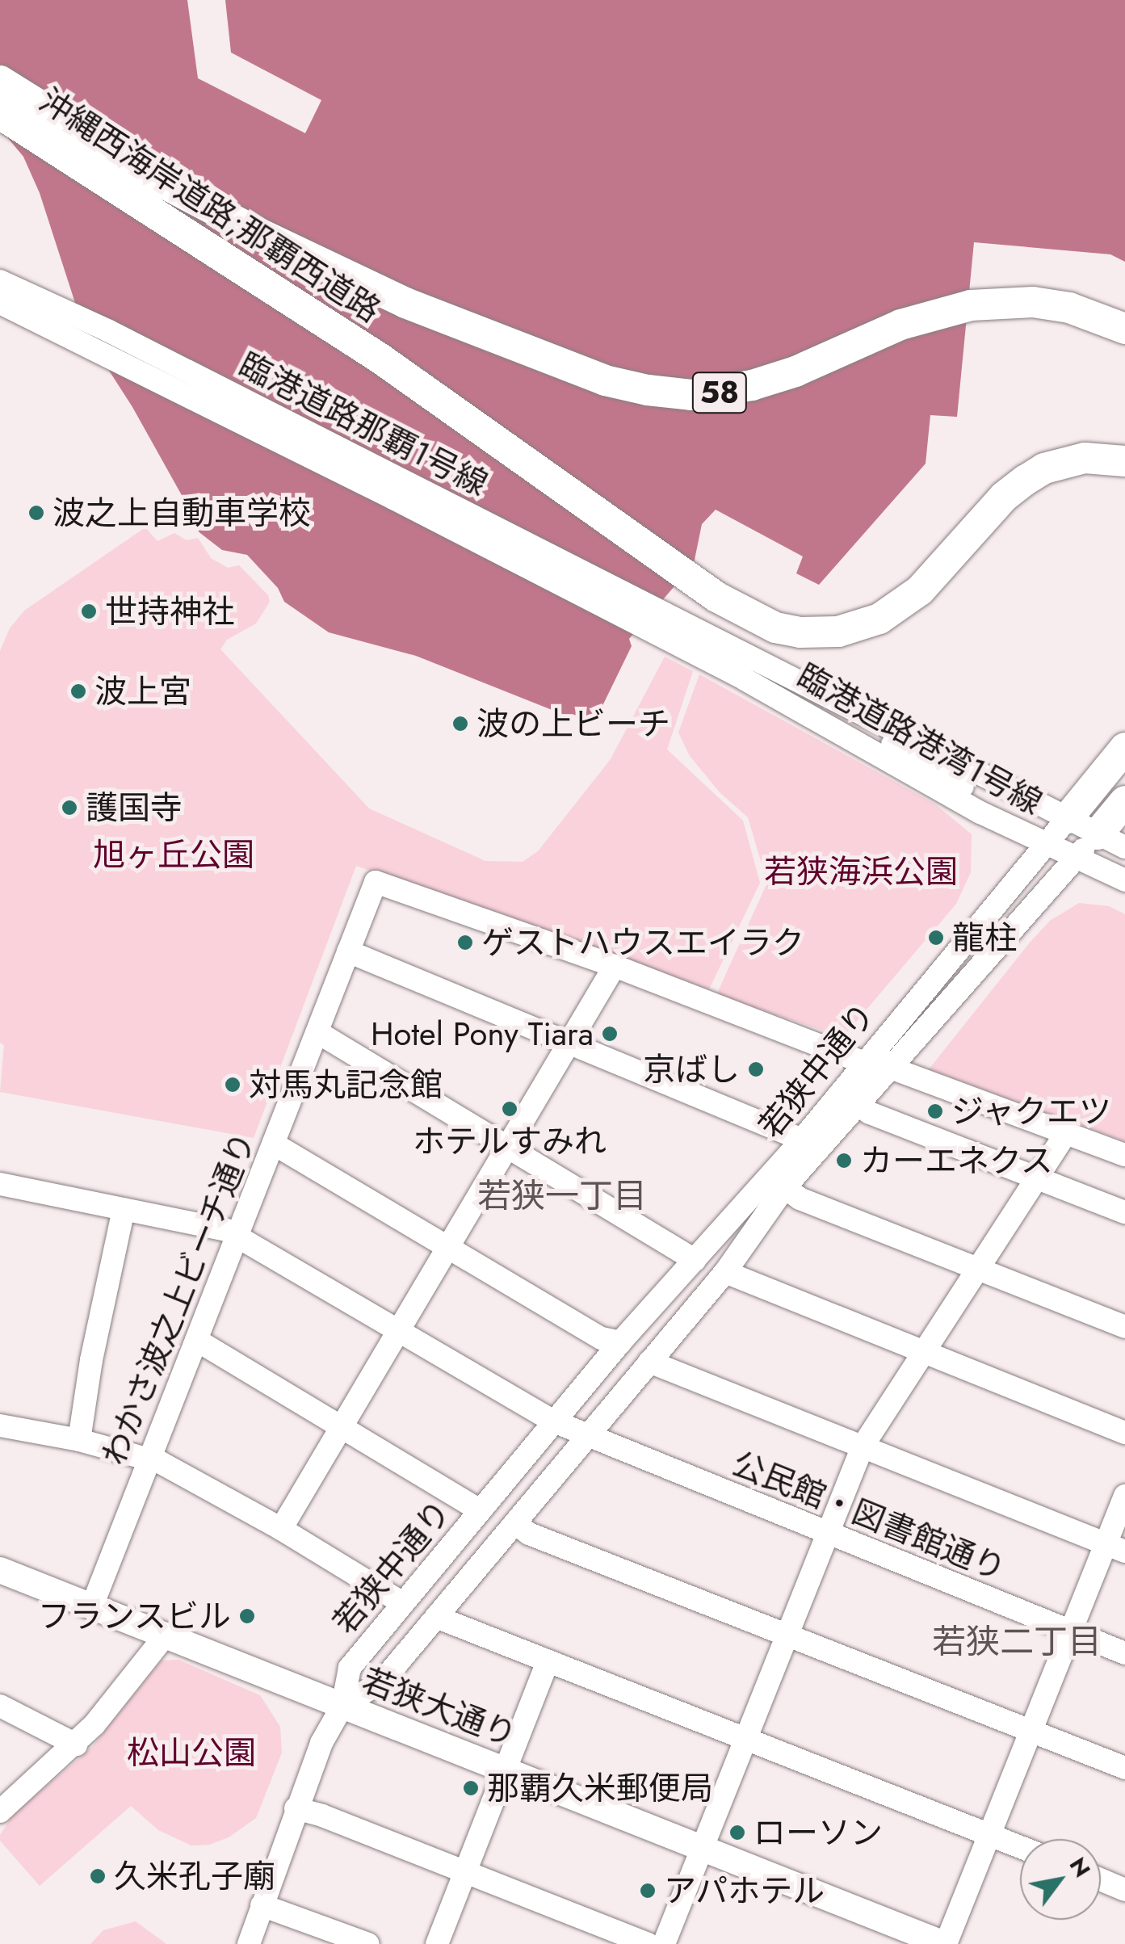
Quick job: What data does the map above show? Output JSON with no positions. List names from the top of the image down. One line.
{"streets":{"highway":["沖縄西海岸道路;那覇西道路","58"],"main road":["若狭大通り"],"street":["臨港道路那覇1号線","臨港道路港湾1号線","若狭中通り","わかさ波之上ビーチ通り","公民館・図書館通り"]},"crossings":[["臨港道路那覇1号線","臨港道路港湾1号線"],["臨港道路港湾1号線","若狭中通り"],["若狭中通り","公民館・図書館通り"],["若狭中通り","若狭大通り"],["わかさ波之上ビーチ通り","公民館・図書館通り"],["わかさ波之上ビーチ通り","若狭大通り"]],"districts":["若狭一丁目","若狭二丁目"],"parks":["旭ヶ丘公園","若狭海浜公園","松山公園"],"places":["波之上自動車学校","世持神社","波上宮","波の上ビーチ","護国寺","龍柱","ゲストハウスエイラク","Hotel Pony Tiara","京ばし","対馬丸記念館","ホテルすみれ","ジャクエツ","カーエネクス","フランスビル","那覇久米郵便局","ローソン","久米孔子廟","アパホテル"],"north":"top right"}
